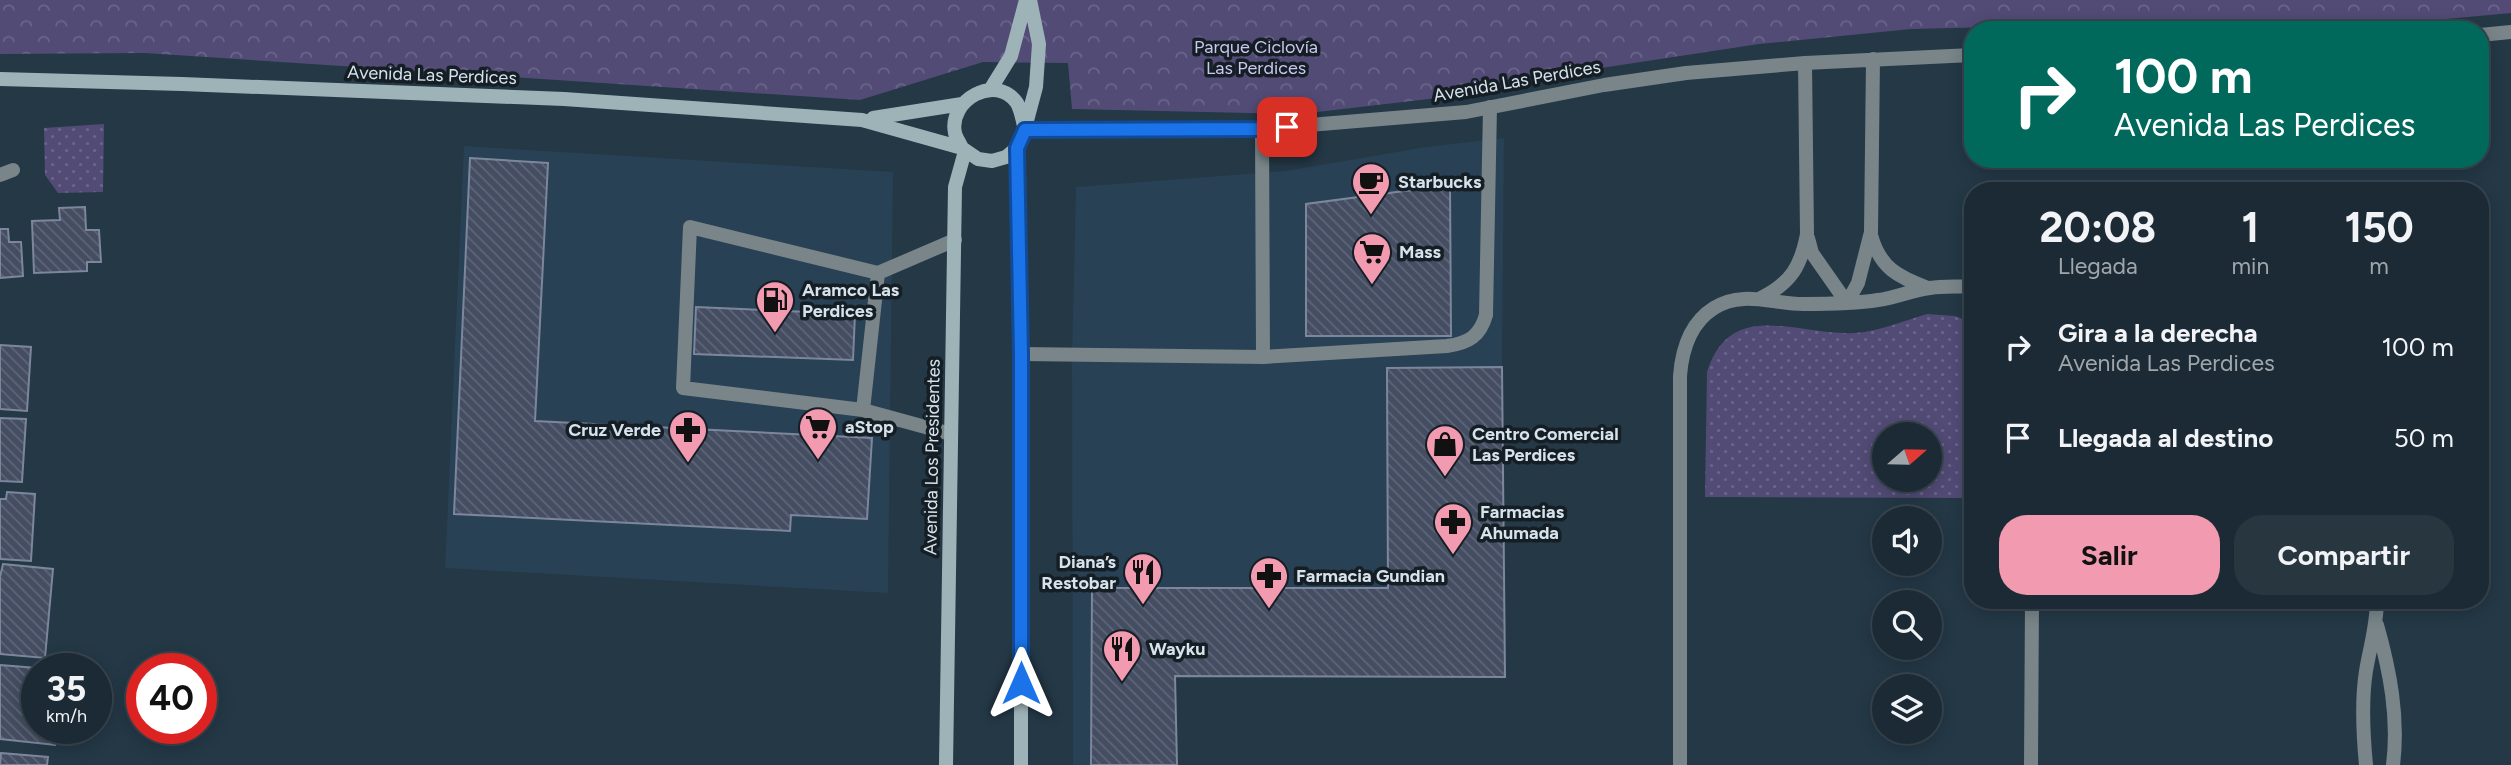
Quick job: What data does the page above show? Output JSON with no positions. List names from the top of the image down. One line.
{"streets":{"street":["Avenida Las Perdices","Avenida Los Presidentes"]},"crossings":[["Avenida Las Perdices","Avenida Los Presidentes"]],"parks":["Parque Ciclovía Las Perdices"],"places":{"cafe":["Starbucks"],"supermarket":["Mass","aStop"],"fuel station":["Aramco Las Perdices"],"pharmacy":["Cruz Verde","Farmacias Ahumada","Farmacia Gundian"],"shop":["Centro Comercial Las Perdices"],"restaurant":["Diana’s Restobar","Wayku"]},"north":"right","page":{"turn":["100 m","Avenida Las Perdices"],"eta":["20:08","Llegada","1","min","150","m"],"list":[{"name":"Gira a la derecha","note":"Avenida Las Perdices","value":"100 m"},{"name":"Llegada al destino","value":"50 m"}],"buttons":["Salir","Compartir"],"speed":"35 km/h","limit":"40"}}
